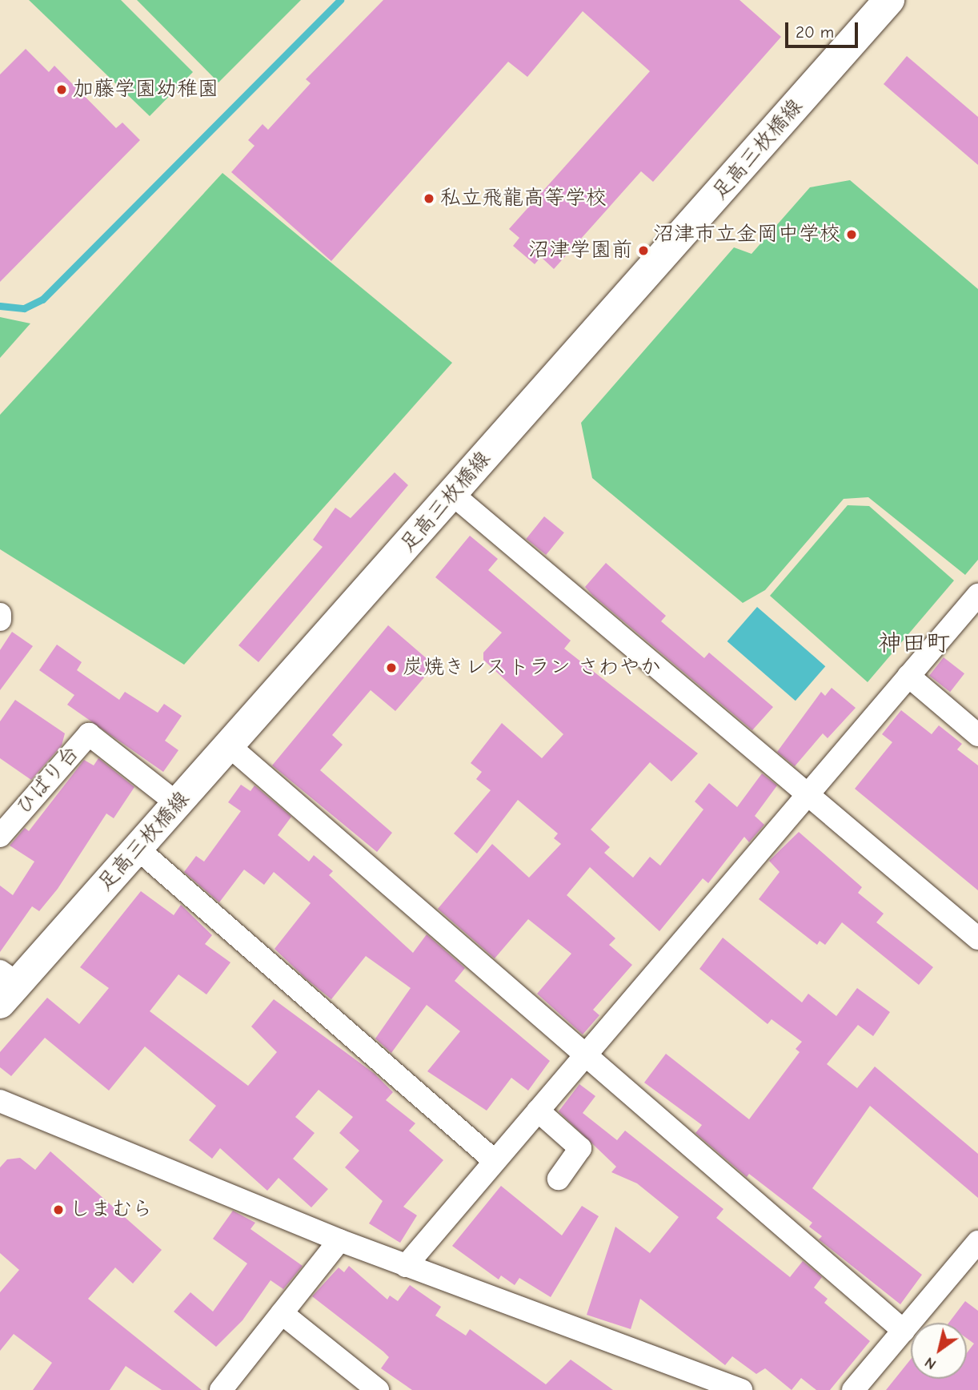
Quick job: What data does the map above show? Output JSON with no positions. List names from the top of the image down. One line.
{"streets":{"main road":["足高三枚橋線"],"street":["ひばり台"]},"crossings":[["足高三枚橋線","ひばり台"]],"districts":["神田町"],"places":["加藤学園幼稚園","私立飛龍高等学校","沼津市立金岡中学校","沼津学園前","炭焼きレストラン さわやか","しまむら"],"scale_bar":"20 m","north":"bottom left"}
